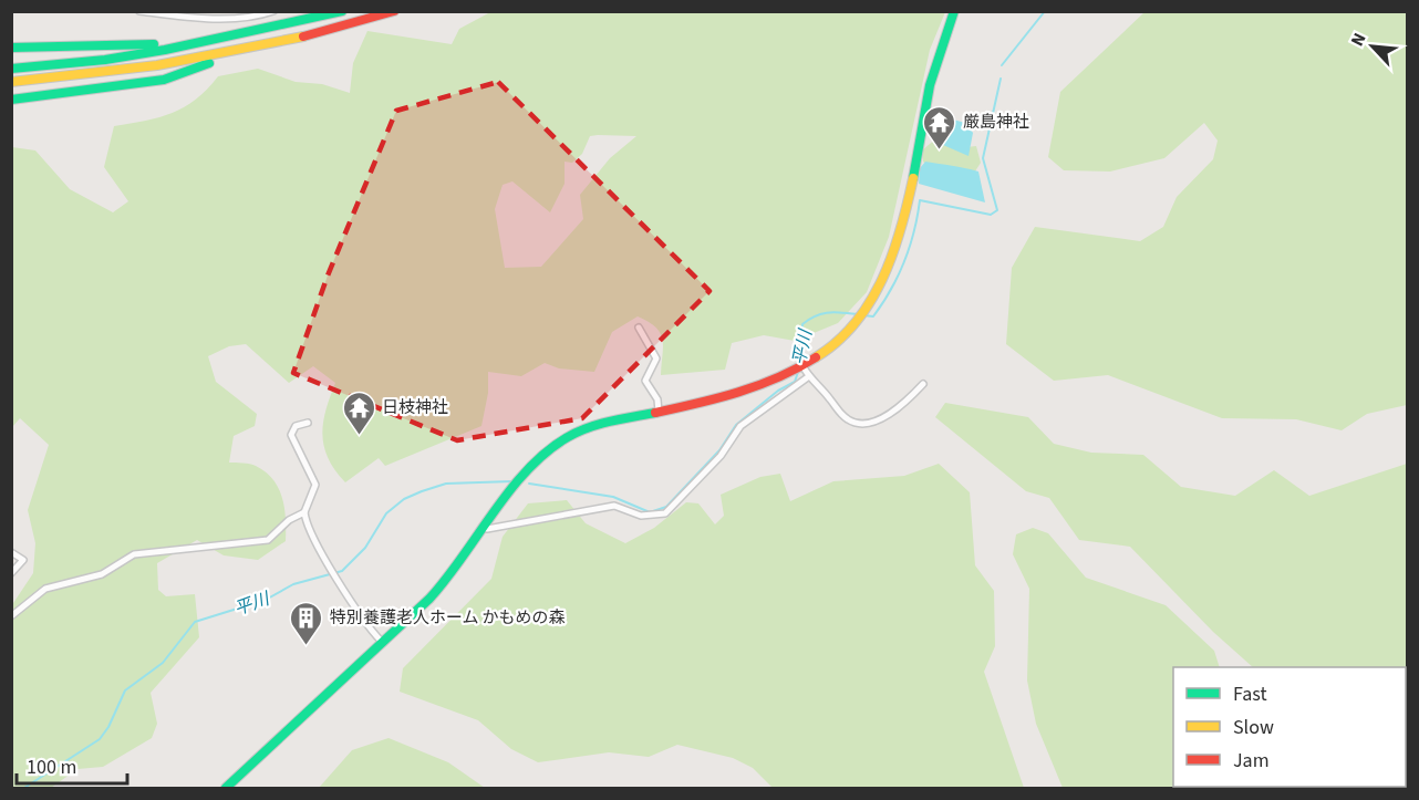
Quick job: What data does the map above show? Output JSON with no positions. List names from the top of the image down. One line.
{"water":["平川"],"places":{"temple":["厳島神社","日枝神社"],"building":["特別養護老人ホーム かもめの森"]},"legend":["Fast","Slow","Jam"],"scale_bar":"100 m","north":"top left"}
